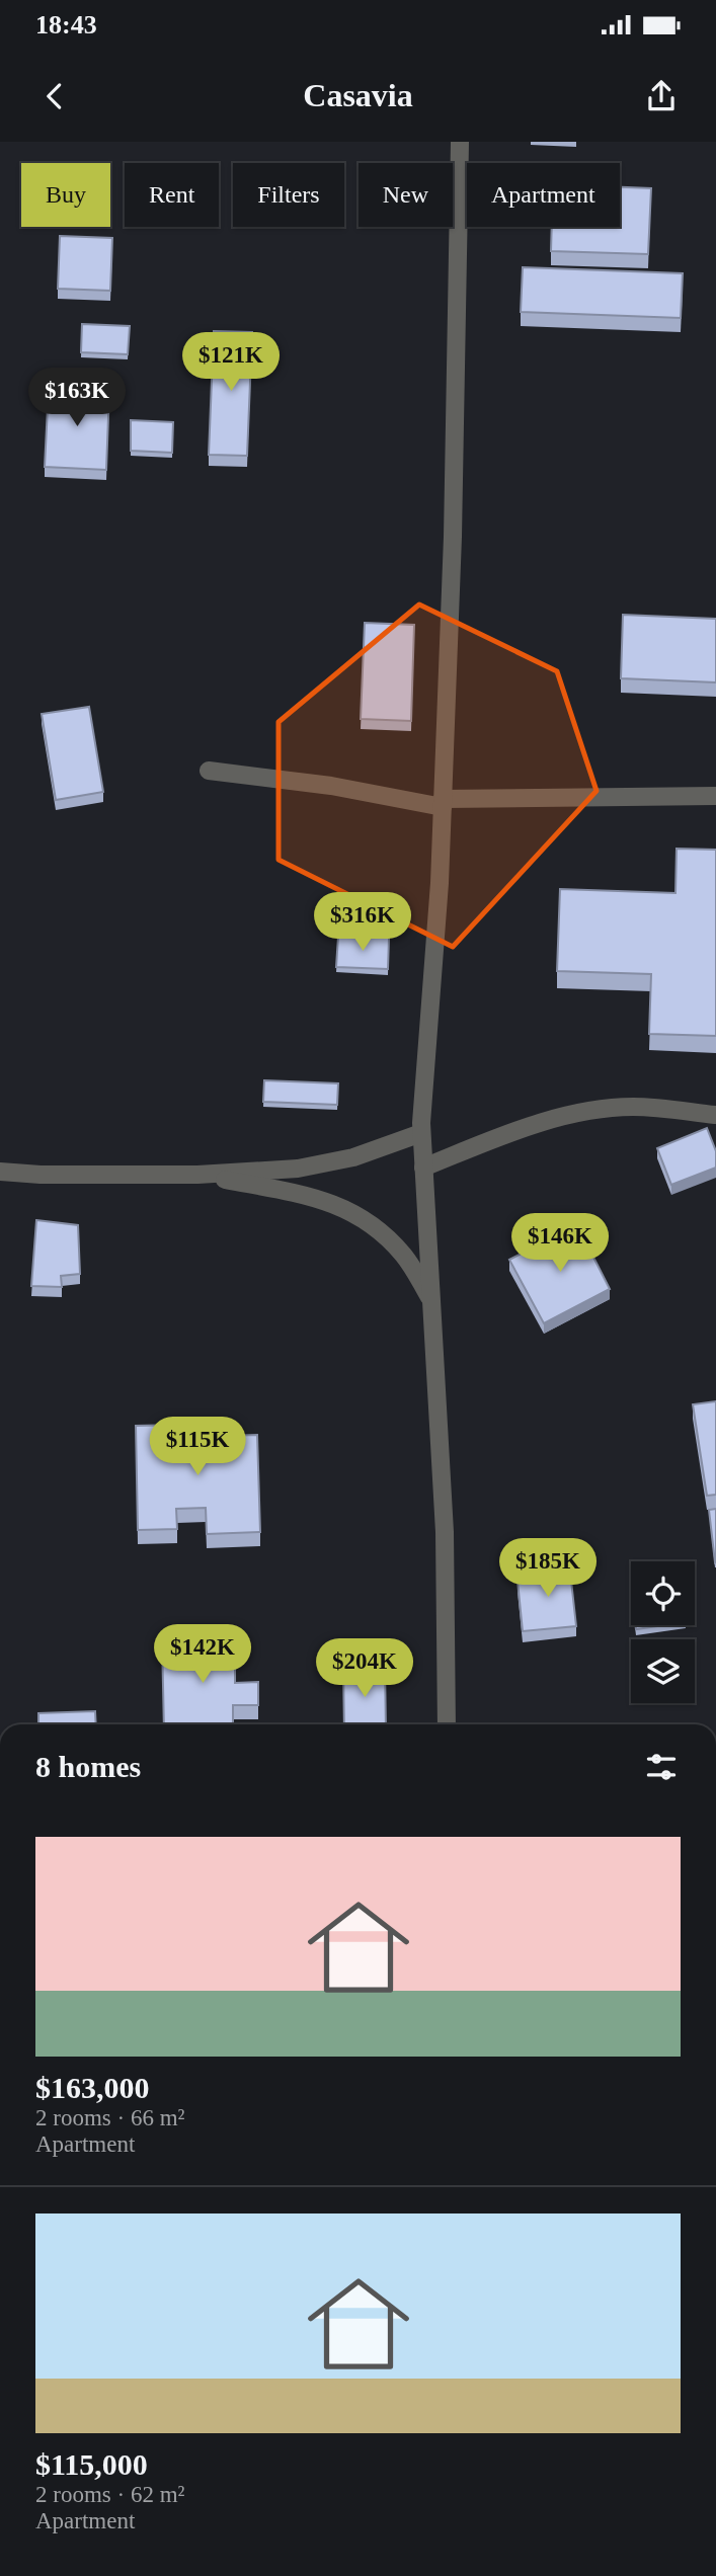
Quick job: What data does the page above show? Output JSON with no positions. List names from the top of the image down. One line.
{"page":{"status":"18:43","header":"Casavia","chip":["Buy","Rent","Filters","New","Apartment"],"price":["$121K","$163K","$316K","$146K","$115K","$185K","$142K","$204K"],"heading":"8 homes","list":[{"name":"$163,000","note":"2 rooms · 66 m² · Apartment"},{"name":"$115,000","note":"2 rooms · 62 m² · Apartment"}]}}
